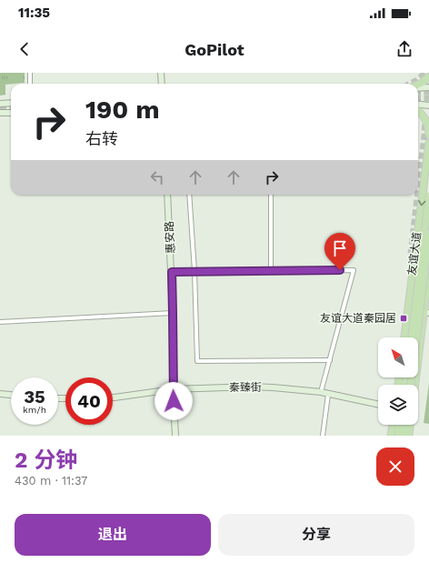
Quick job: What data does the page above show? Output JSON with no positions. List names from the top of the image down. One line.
{"streets":{"main road":["友谊大道"],"street":["惠安路","秦臻街"]},"crossings":[["惠安路","秦臻街"]],"places":{"transit":["友谊大道秦园居"]},"north":"top left","page":{"status":"11:35","header":"GoPilot","turn":["190 m","右转"],"speed":"35 km/h","limit":"40","heading":["2 分钟","430 m · 11:37"],"buttons":["退出","分享"]}}
